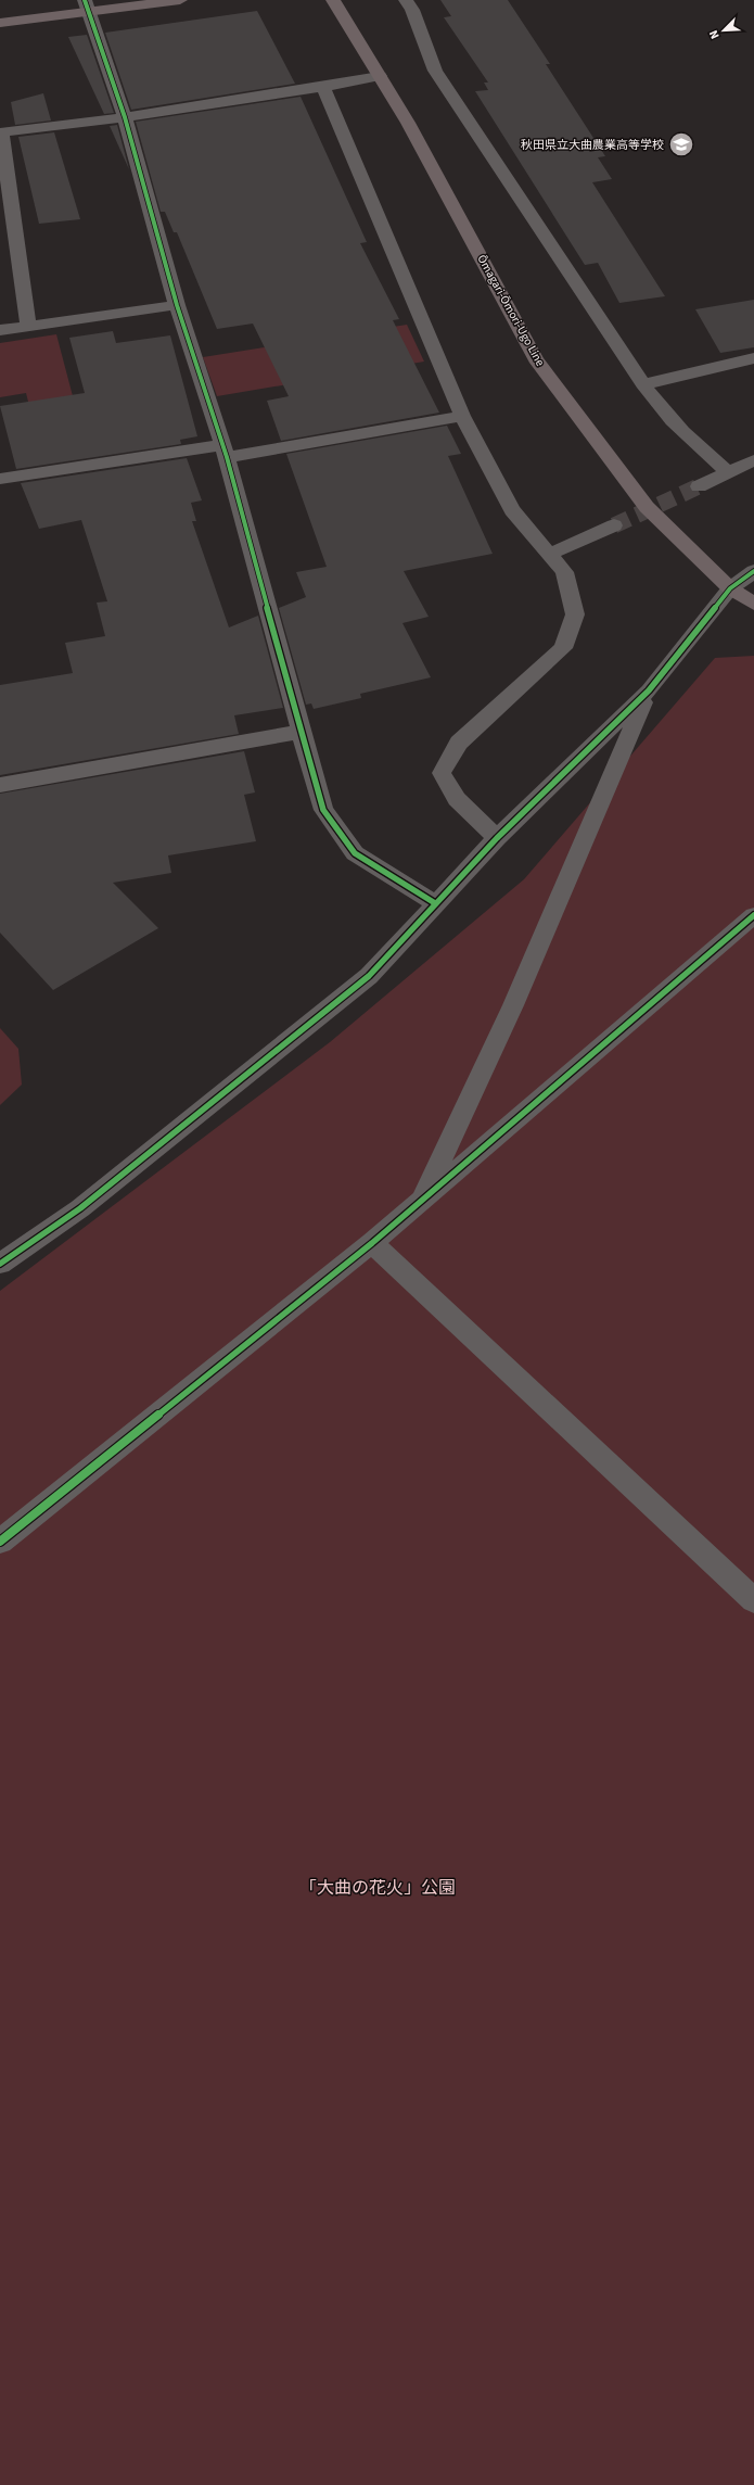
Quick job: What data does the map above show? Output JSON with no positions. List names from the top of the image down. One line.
{"streets":{"main road":["Ōmagari-Ōmori-Ugo Line"]},"parks":["「大曲の花火」公園"],"places":{"school or university":["秋田県立大曲農業高等学校"]},"north":"bottom left"}
